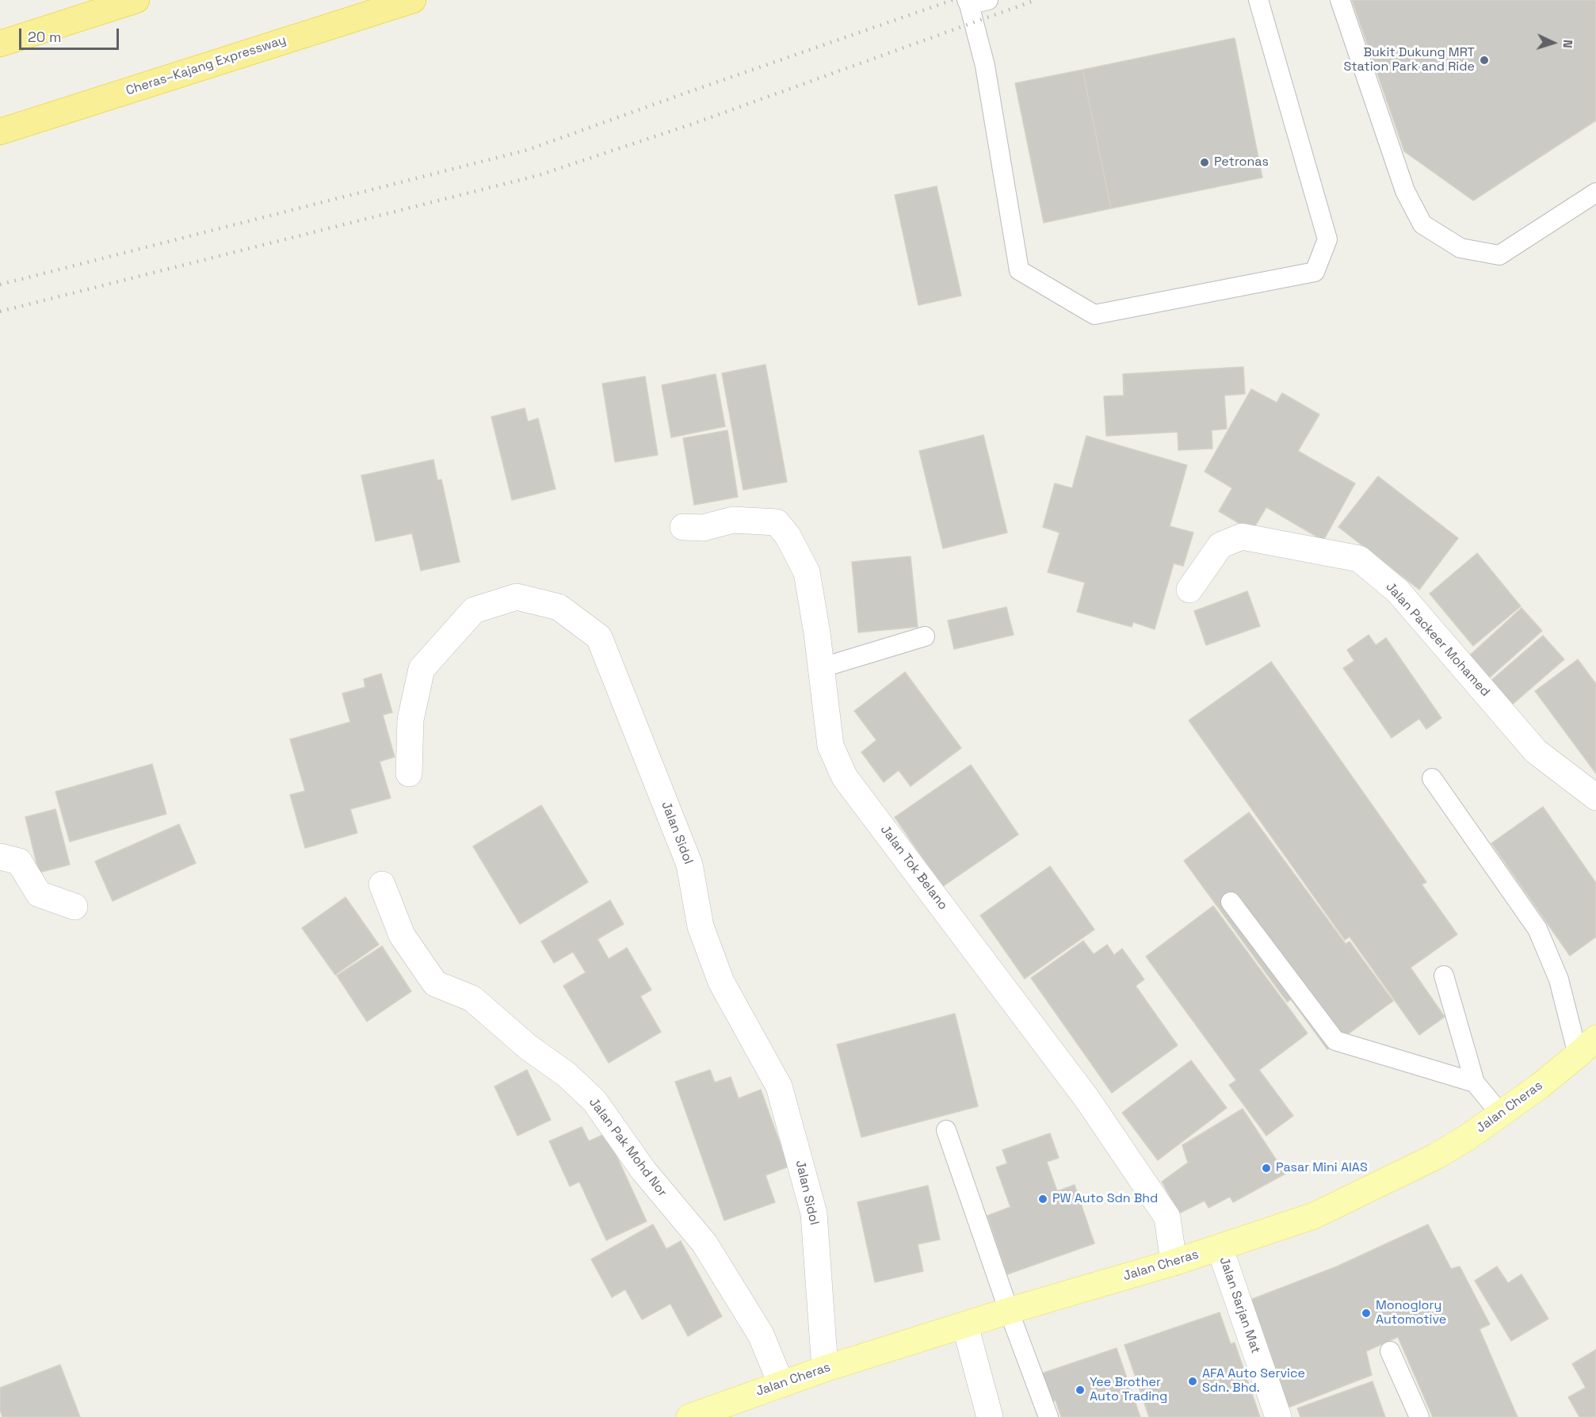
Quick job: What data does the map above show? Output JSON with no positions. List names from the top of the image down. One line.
{"streets":{"highway":["Cheras–Kajang Expressway"],"main road":["Jalan Cheras"],"street":["Jalan Packeer Mohamed","Jalan Sidol","Jalan Tok Belano","Jalan Pak Mohd Nor","Jalan Sarjan Mat"]},"crossings":[["Jalan Sidol","Jalan Cheras"],["Jalan Tok Belano","Jalan Cheras"],["Jalan Cheras","Jalan Pak Mohd Nor"],["Jalan Cheras","Jalan Sarjan Mat"]],"places":["Bukit Dukung MRT Station Park and Ride","Petronas","Pasar Mini AIAS","PW Auto Sdn Bhd","Monoglory Automotive","AFA Auto Service Sdn. Bhd.","Yee Brother Auto Trading"],"scale_bar":"20 m","north":"right"}
